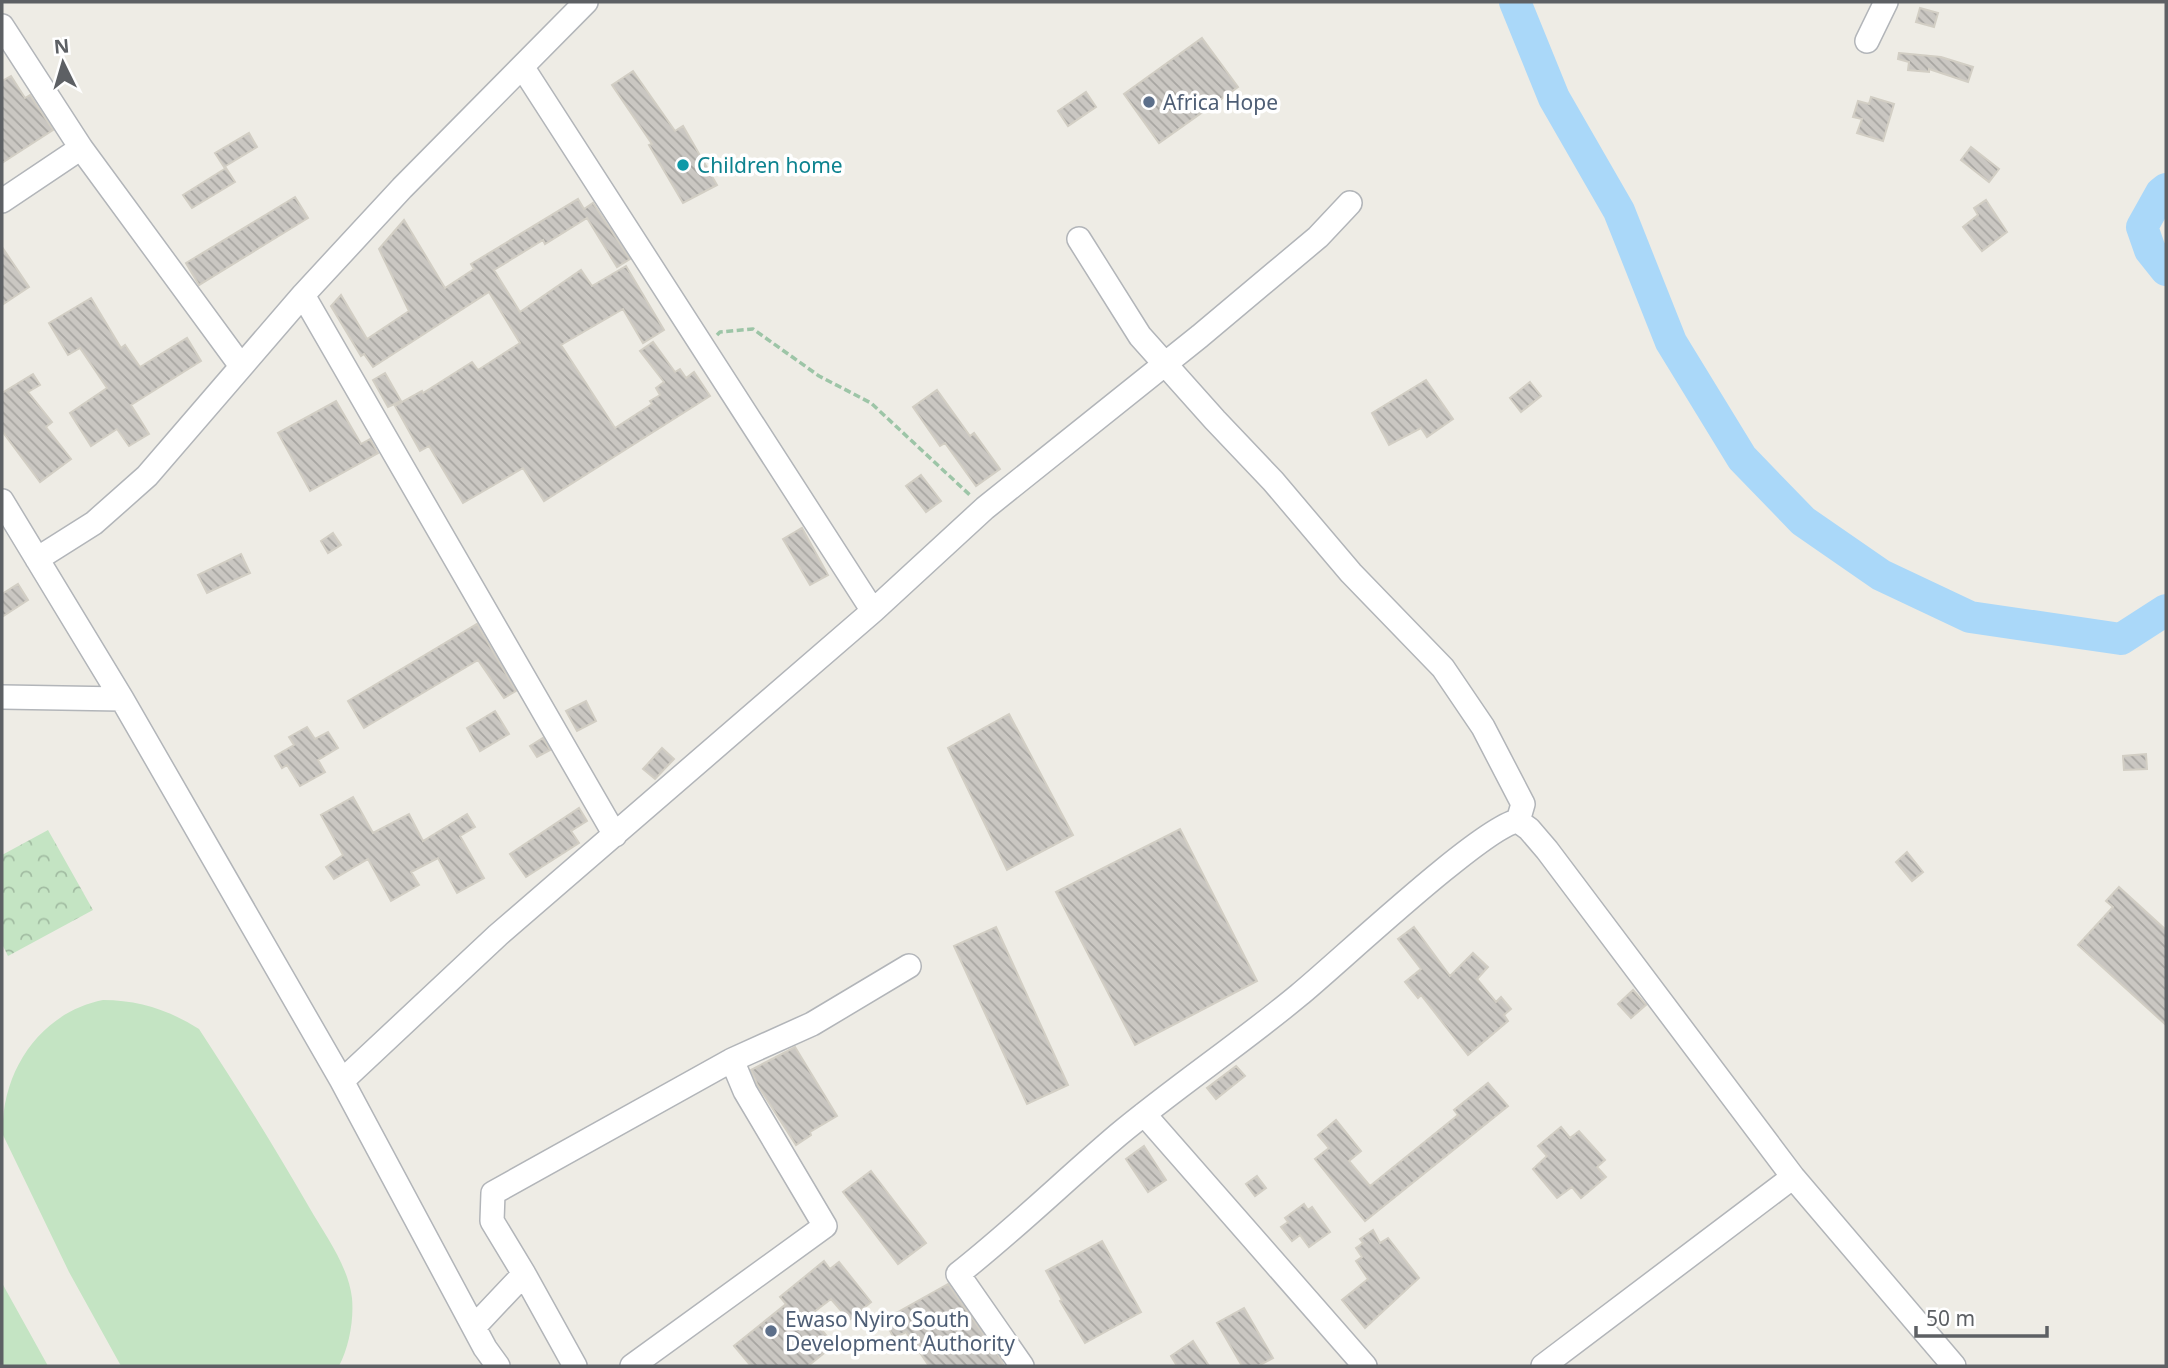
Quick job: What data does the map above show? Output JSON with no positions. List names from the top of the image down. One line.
{"places":["Africa Hope","Children home","Ewaso Nyiro South Development Authority"],"scale_bar":"50 m","north":"top"}
